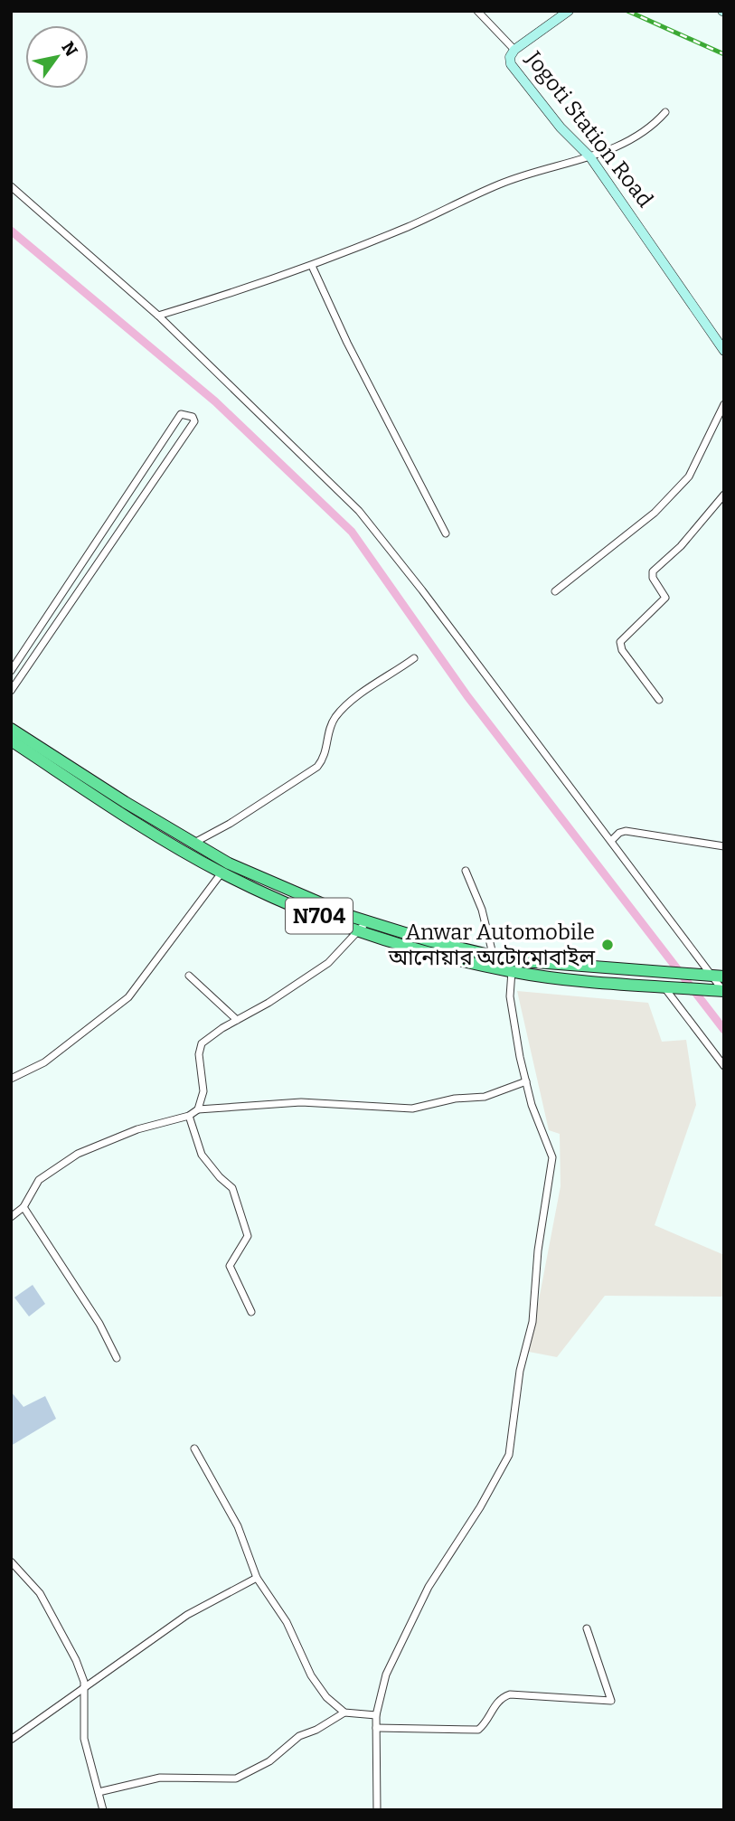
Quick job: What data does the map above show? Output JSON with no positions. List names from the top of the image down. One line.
{"streets":{"highway":["N704"],"street":["Jogoti Station Road"]},"places":["Anwar Automobile আনোয়ার অটোমোবাইল"],"north":"top right"}
